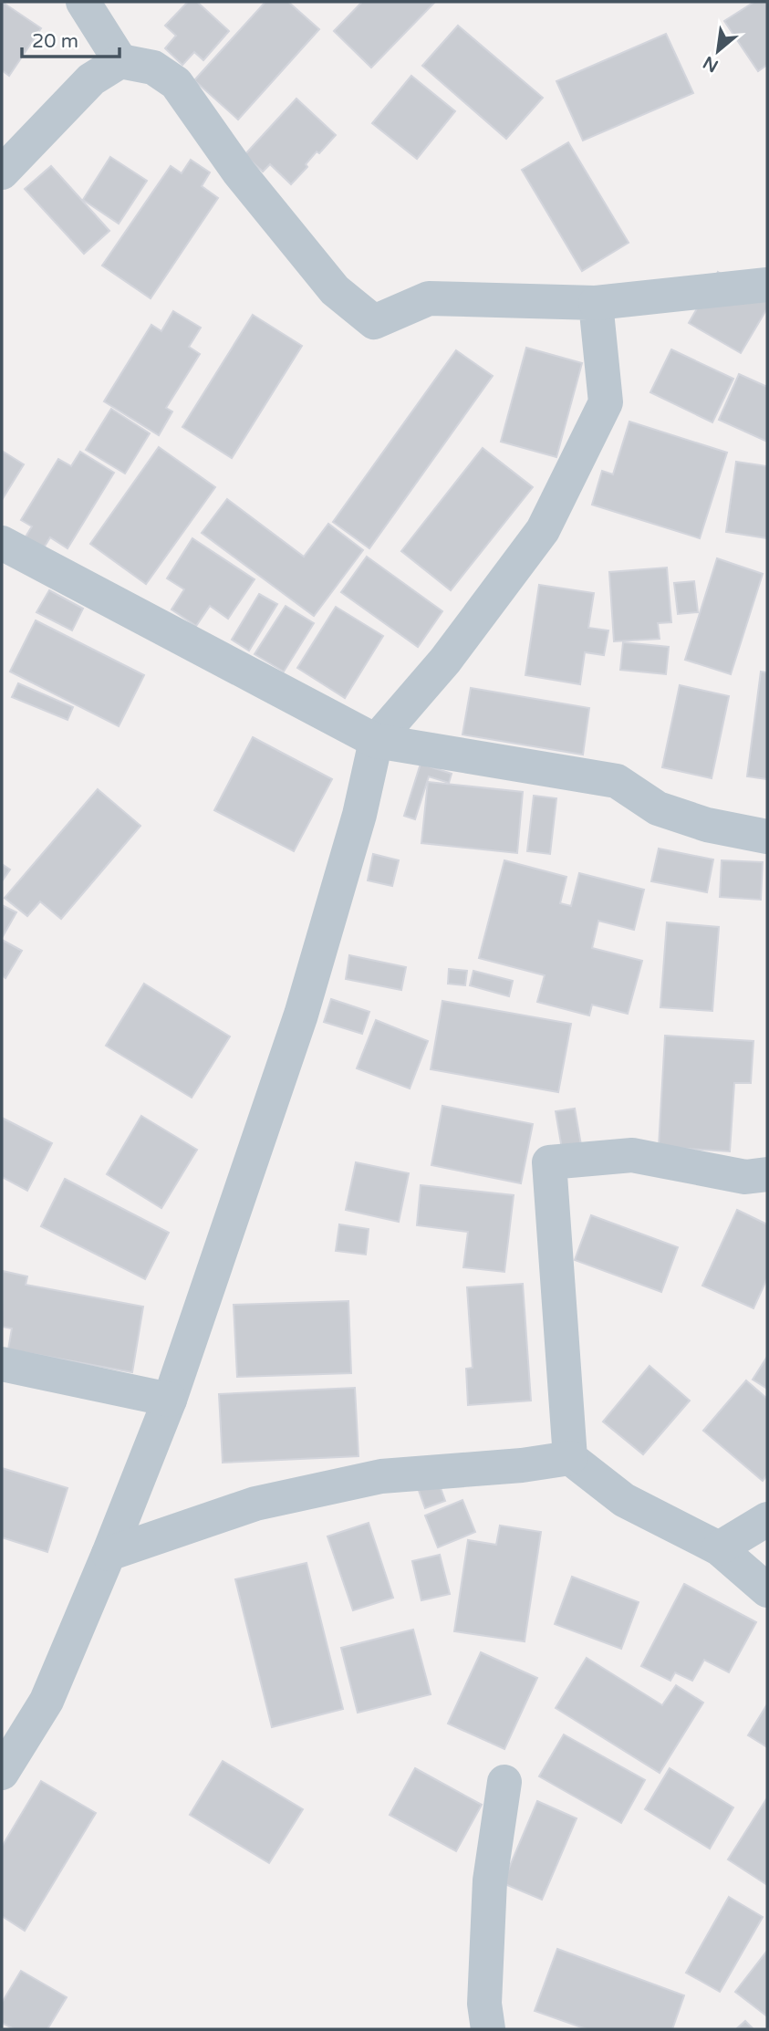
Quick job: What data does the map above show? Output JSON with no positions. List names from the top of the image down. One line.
{"scale_bar":"20 m","north":"bottom left"}
